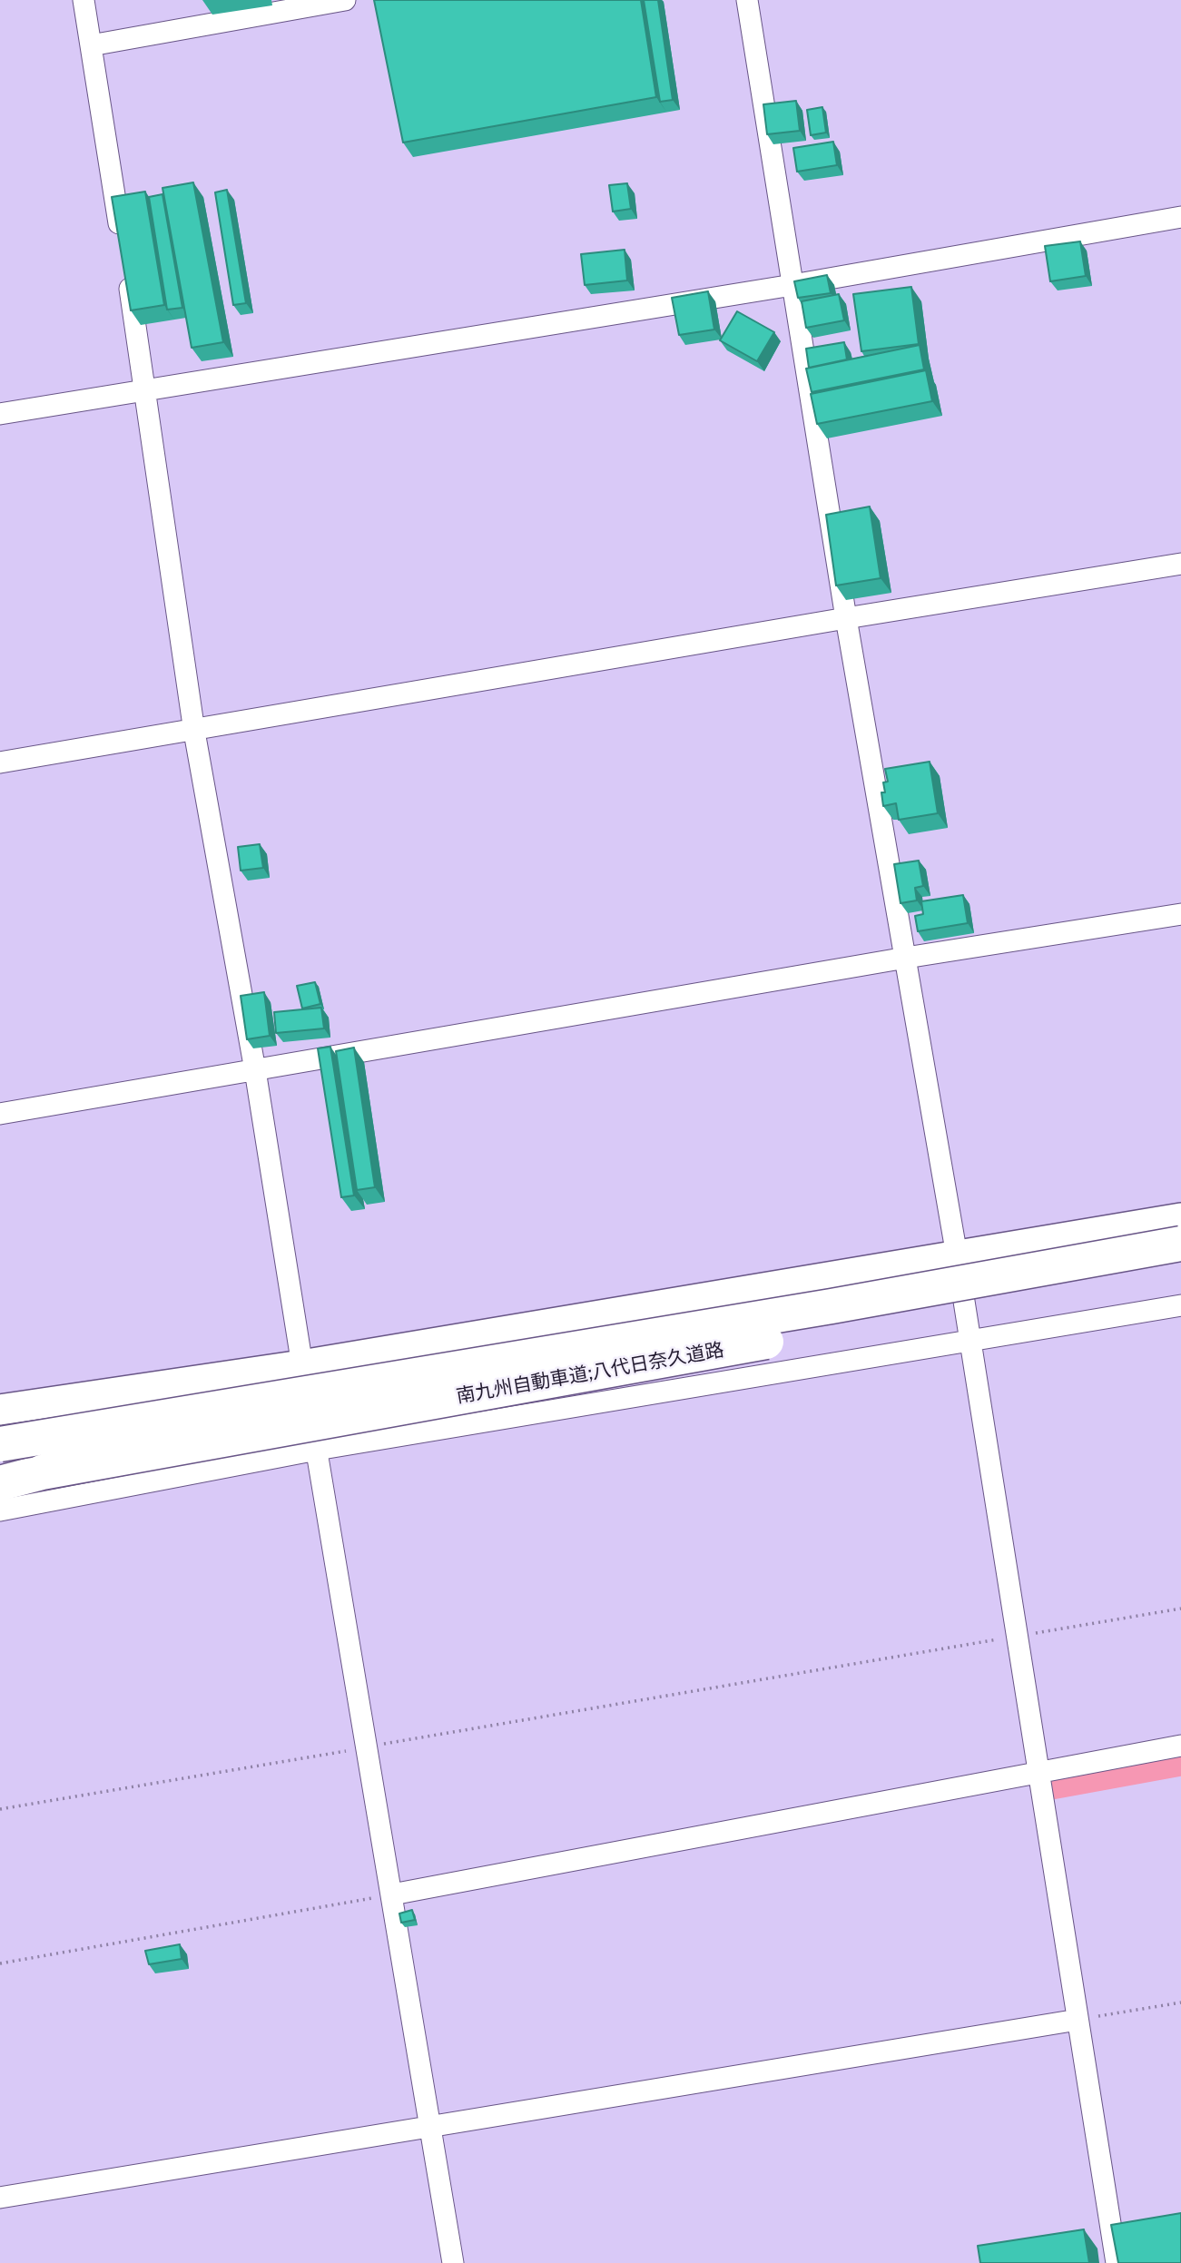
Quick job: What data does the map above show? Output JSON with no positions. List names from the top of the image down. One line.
{"streets":{"highway":["南九州自動車道;八代日奈久道路"]}}
